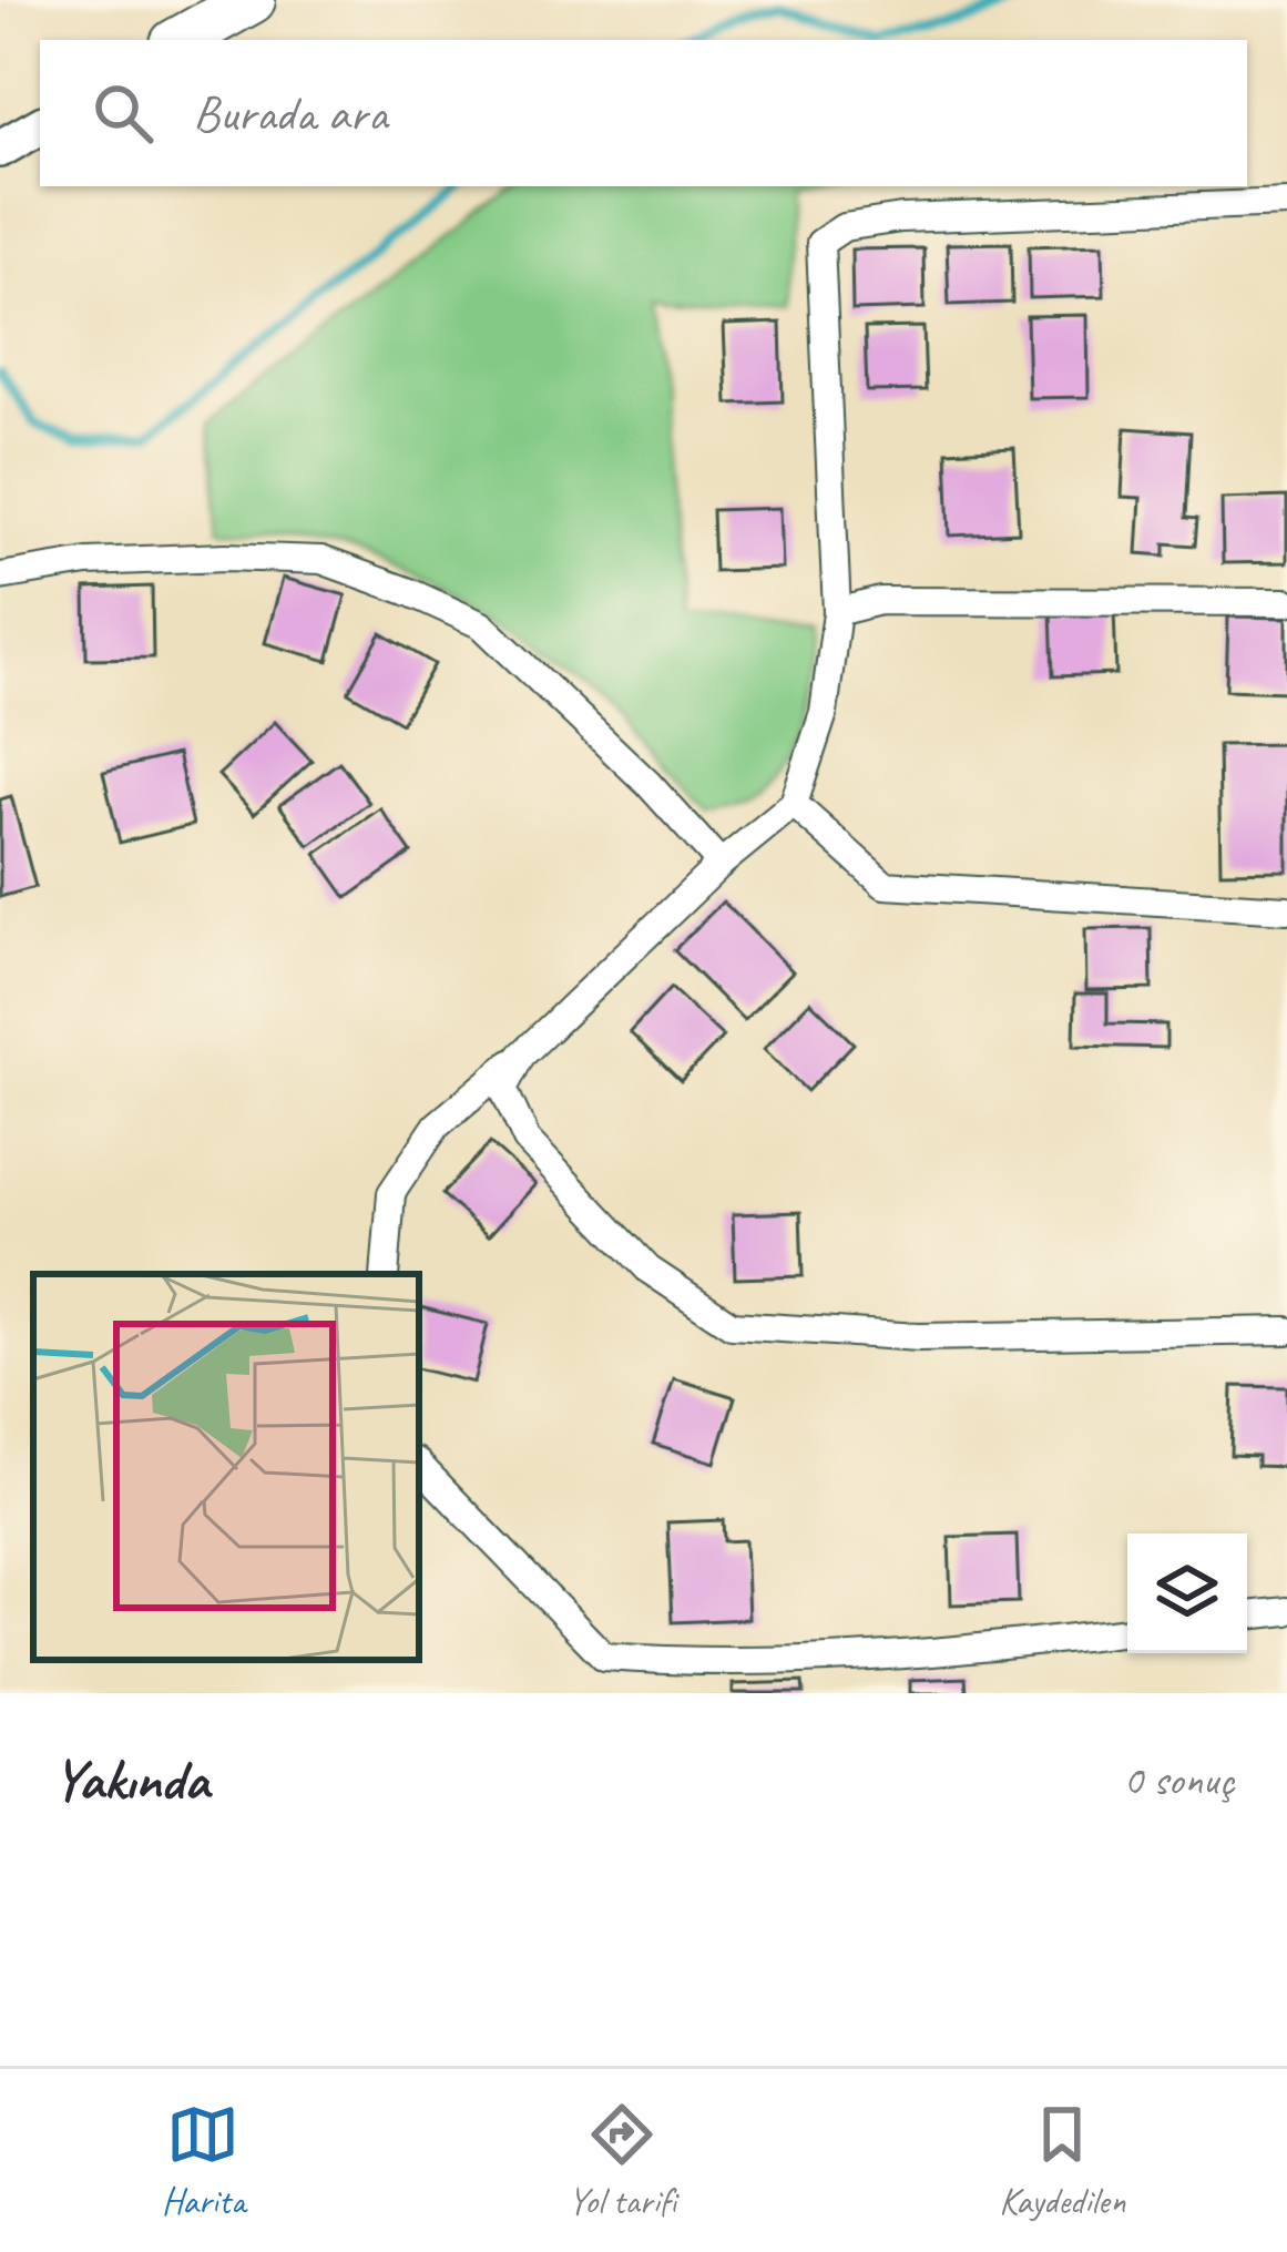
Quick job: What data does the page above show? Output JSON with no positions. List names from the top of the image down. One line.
{"page":{"search":"Burada ara","heading":["Yakında","0 sonuç"],"nav":["Harita","Yol tarifi","Kaydedilen"]}}
